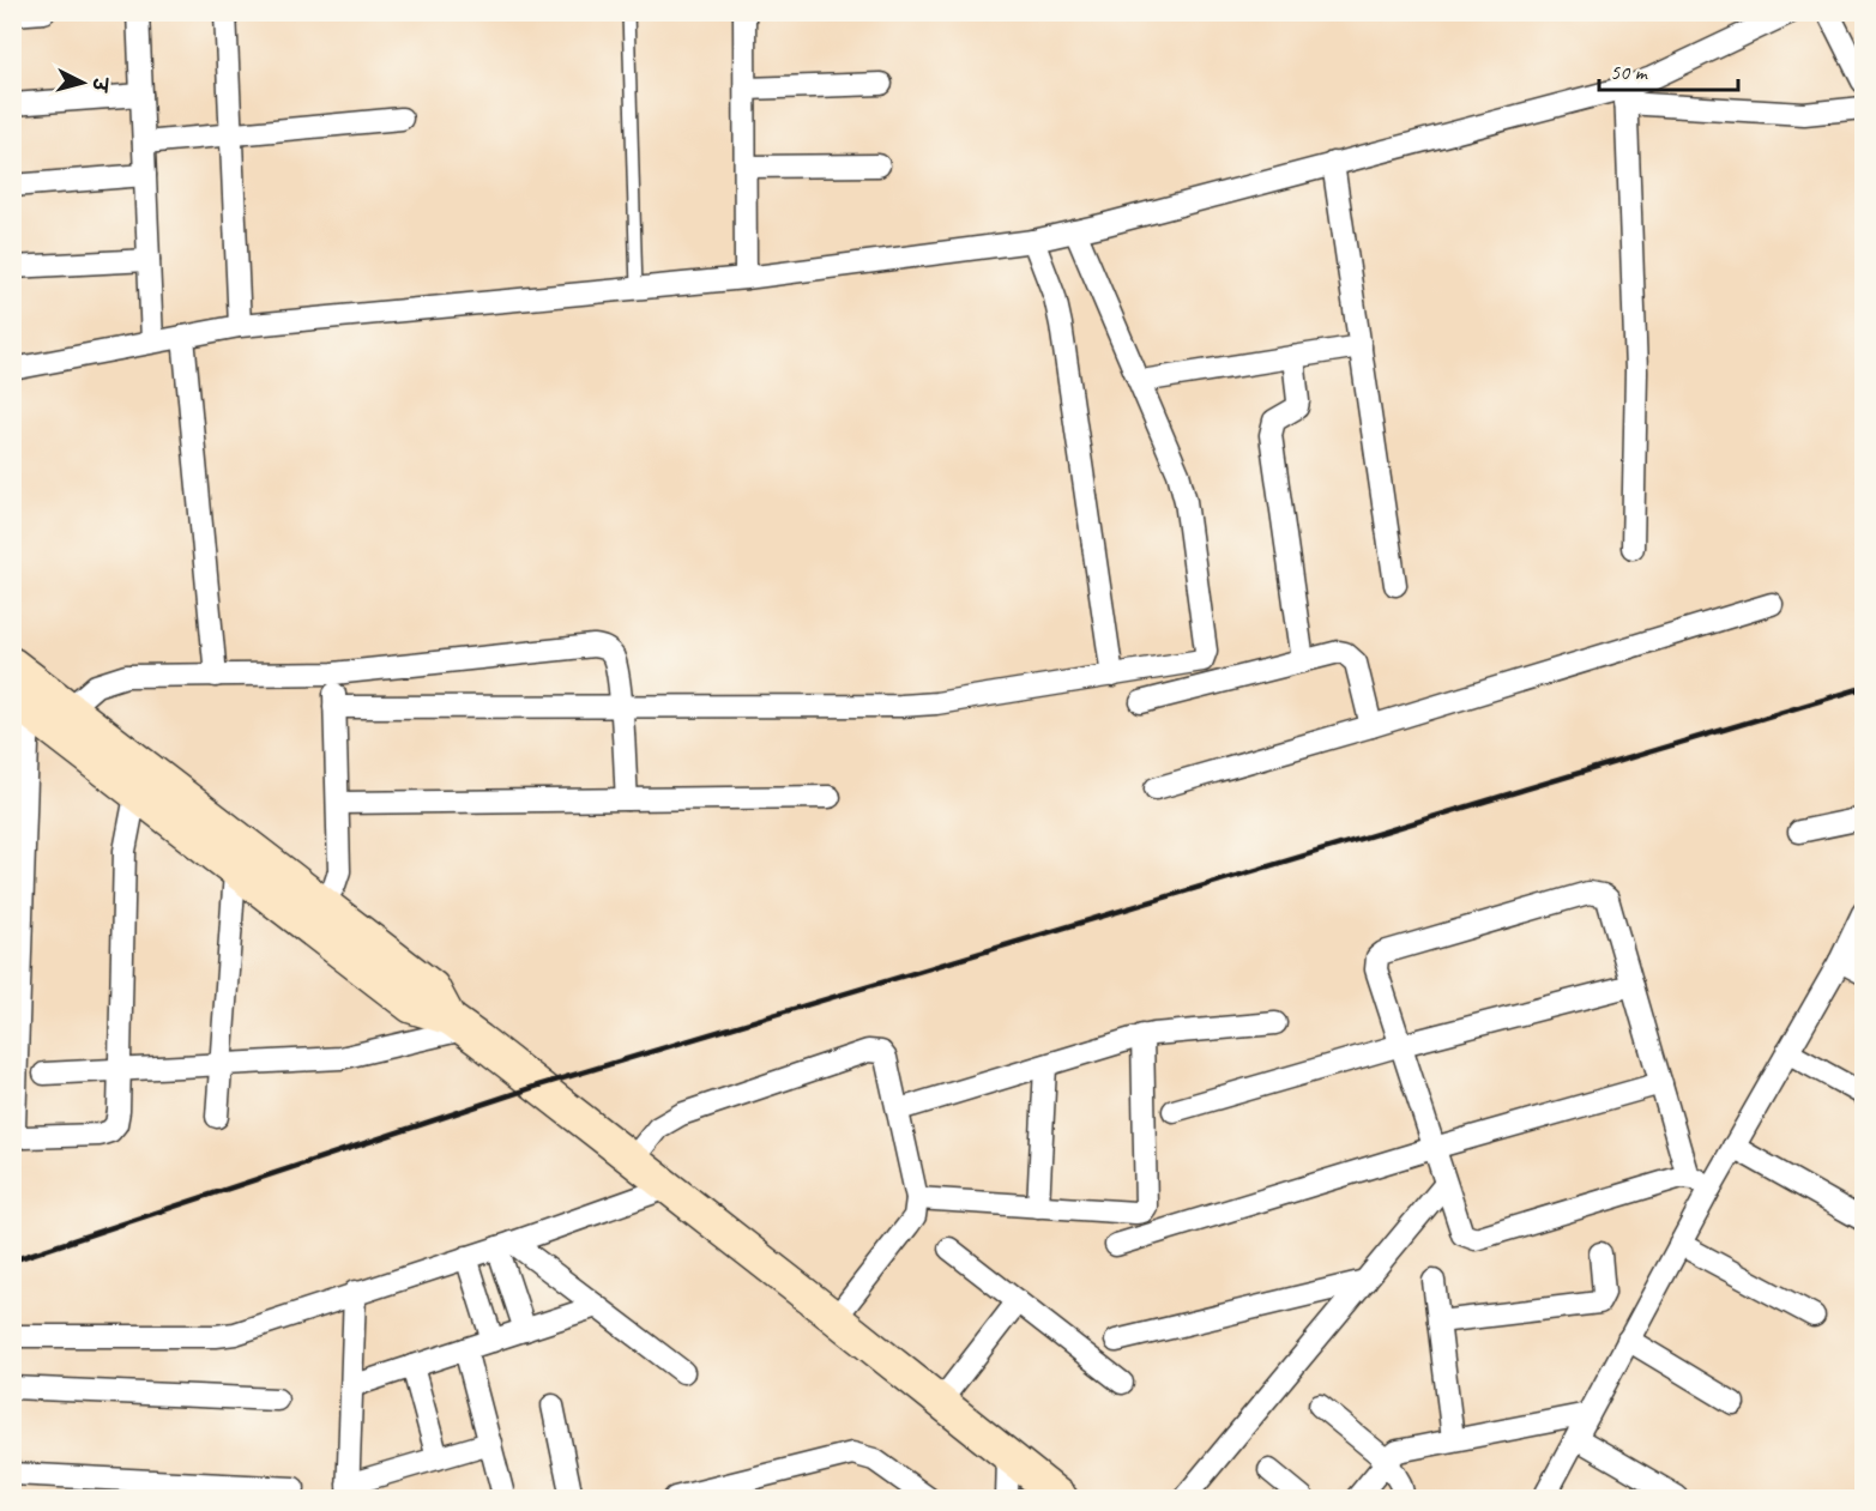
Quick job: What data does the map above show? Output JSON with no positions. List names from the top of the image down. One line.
{"scale_bar":"50 m","north":"right"}
